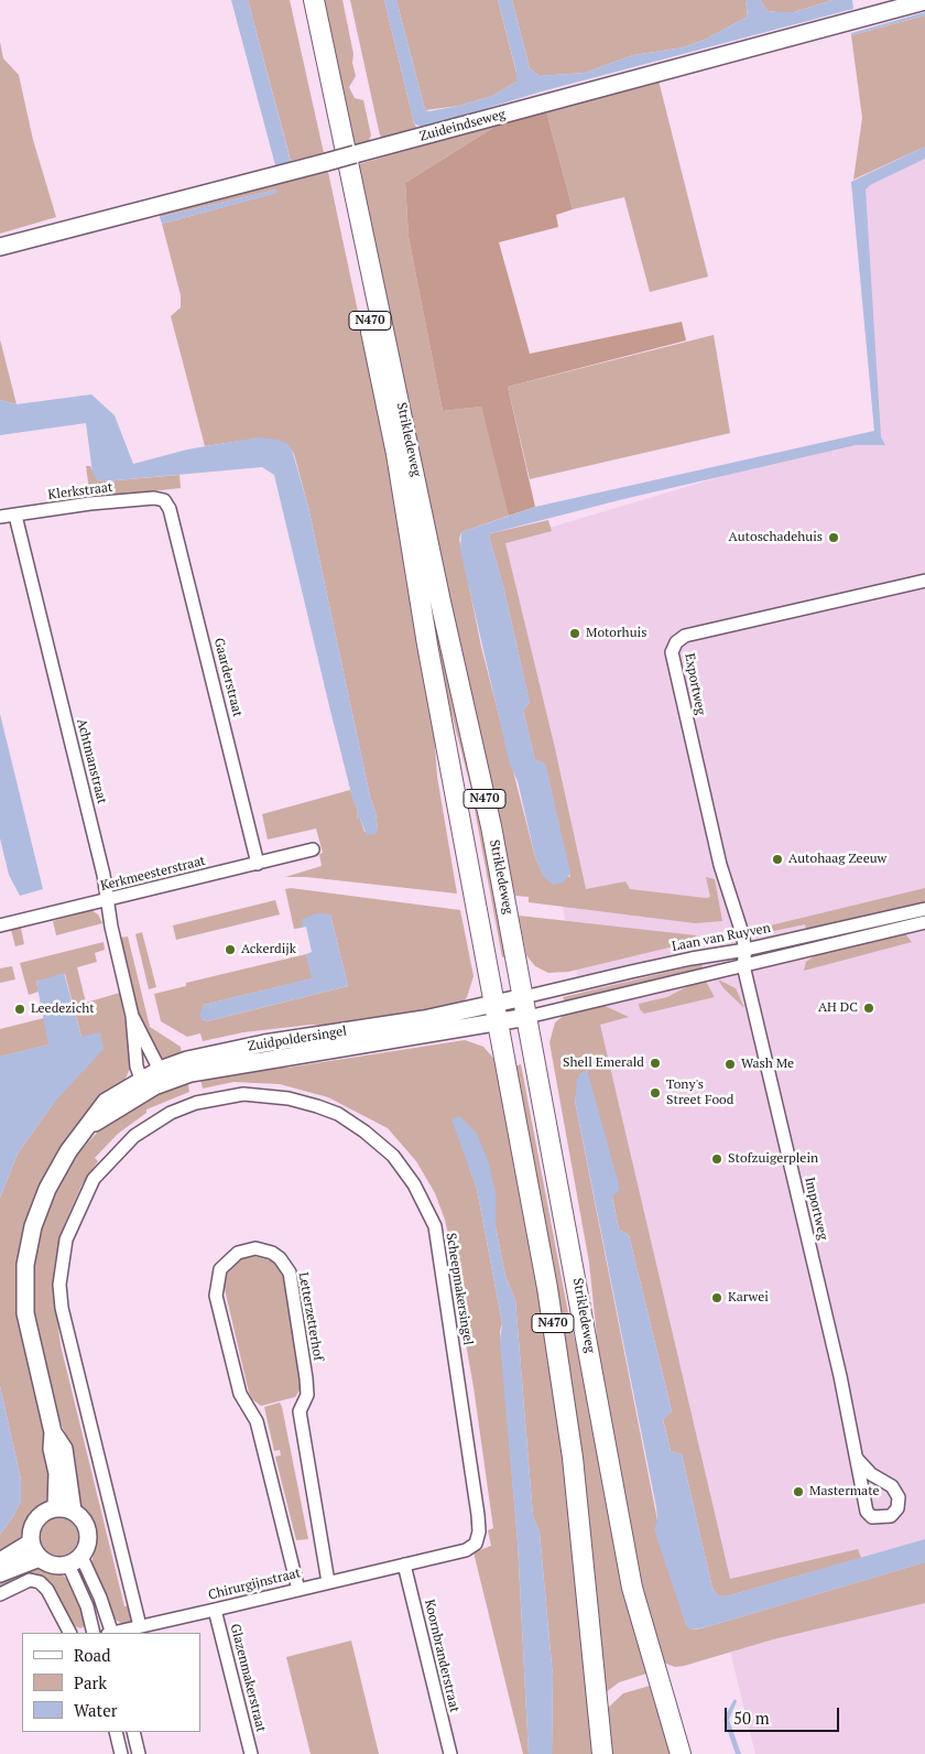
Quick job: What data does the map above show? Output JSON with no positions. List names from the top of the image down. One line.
{"streets":{"main road":["N470","Strikledeweg"],"street":["Zuideindseweg","Klerkstraat","Gaarderstraat","Exportweg","Achtmanstraat","Kerkmeesterstraat","Laan van Ruyven","Zuidpoldersingel","Importweg","Scheepmakersingel","Letterzetterhof","Chirurgijnstraat","Koornbranderstraat","Glazenmakerstraat"]},"crossings":[["Strikledeweg","Laan van Ruyven"],["Strikledeweg","Zuidpoldersingel"],["Klerkstraat","Gaarderstraat"],["Klerkstraat","Achtmanstraat"],["Gaarderstraat","Kerkmeesterstraat"],["Exportweg","Laan van Ruyven"],["Achtmanstraat","Kerkmeesterstraat"],["Achtmanstraat","Zuidpoldersingel"],["Laan van Ruyven","Zuidpoldersingel"],["Scheepmakersingel","Chirurgijnstraat"],["Scheepmakersingel","Koornbranderstraat"],["Letterzetterhof","Chirurgijnstraat"],["Chirurgijnstraat","Koornbranderstraat"],["Chirurgijnstraat","Glazenmakerstraat"]],"places":["Autoschadehuis","Motorhuis","Autohaag Zeeuw","Ackerdijk","AH DC","Leedezicht","Shell Emerald","Wash Me","Tony's Street Food","Stofzuigerplein","Karwei","Mastermate"],"legend":["Road","Park","Water"],"scale_bar":"50 m"}
